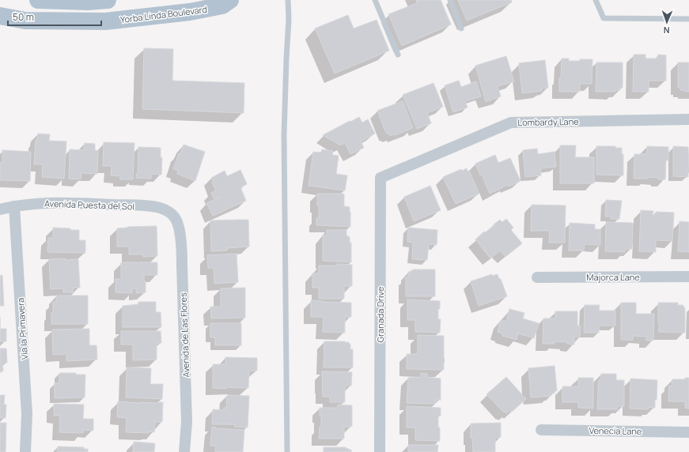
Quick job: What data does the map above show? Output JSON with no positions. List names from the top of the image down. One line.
{"streets":{"main road":["Yorba Linda Boulevard"],"street":["Lombardy Lane","Avenida Puesta del Sol","Majorca Lane","Granada Drive","Via la Primavera","Avenida de Las Flores","Venecia Lane"]},"crossings":[["Lombardy Lane","Granada Drive"],["Avenida Puesta del Sol","Via la Primavera"],["Avenida Puesta del Sol","Avenida de Las Flores"]],"scale_bar":"50 m","north":"bottom"}
